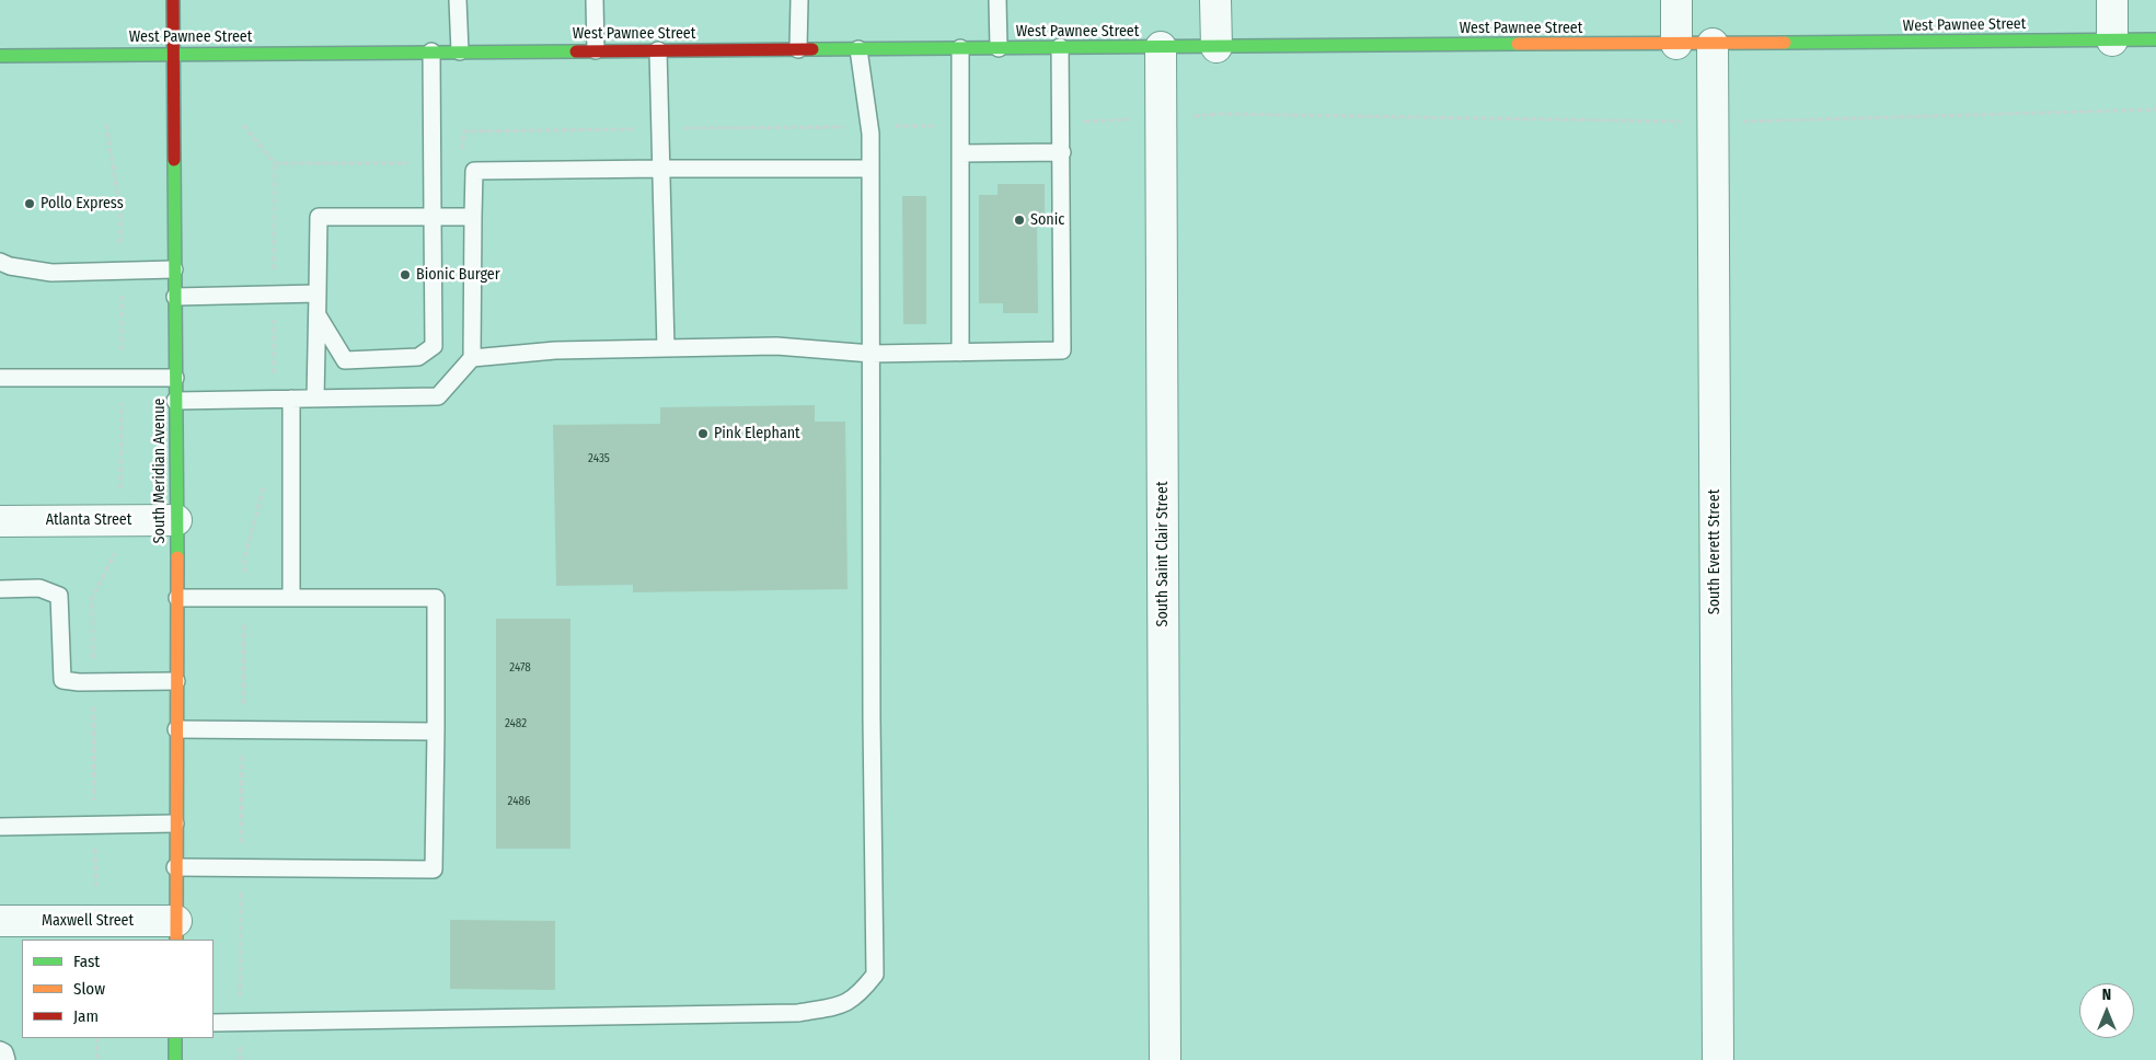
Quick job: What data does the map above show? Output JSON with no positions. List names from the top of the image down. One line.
{"streets":{"main road":["West Pawnee Street","South Meridian Avenue"],"street":["Atlanta Street","South Everett Street","South Saint Clair Street","Maxwell Street"]},"crossings":[["West Pawnee Street","South Meridian Avenue"],["West Pawnee Street","South Everett Street"],["West Pawnee Street","South Saint Clair Street"],["South Meridian Avenue","Atlanta Street"],["South Meridian Avenue","Maxwell Street"]],"places":["Pollo Express","Sonic","Bionic Burger","Pink Elephant"],"house_numbers":["2435","2478","2482","2486"],"legend":["Fast","Slow","Jam"],"north":"top"}
